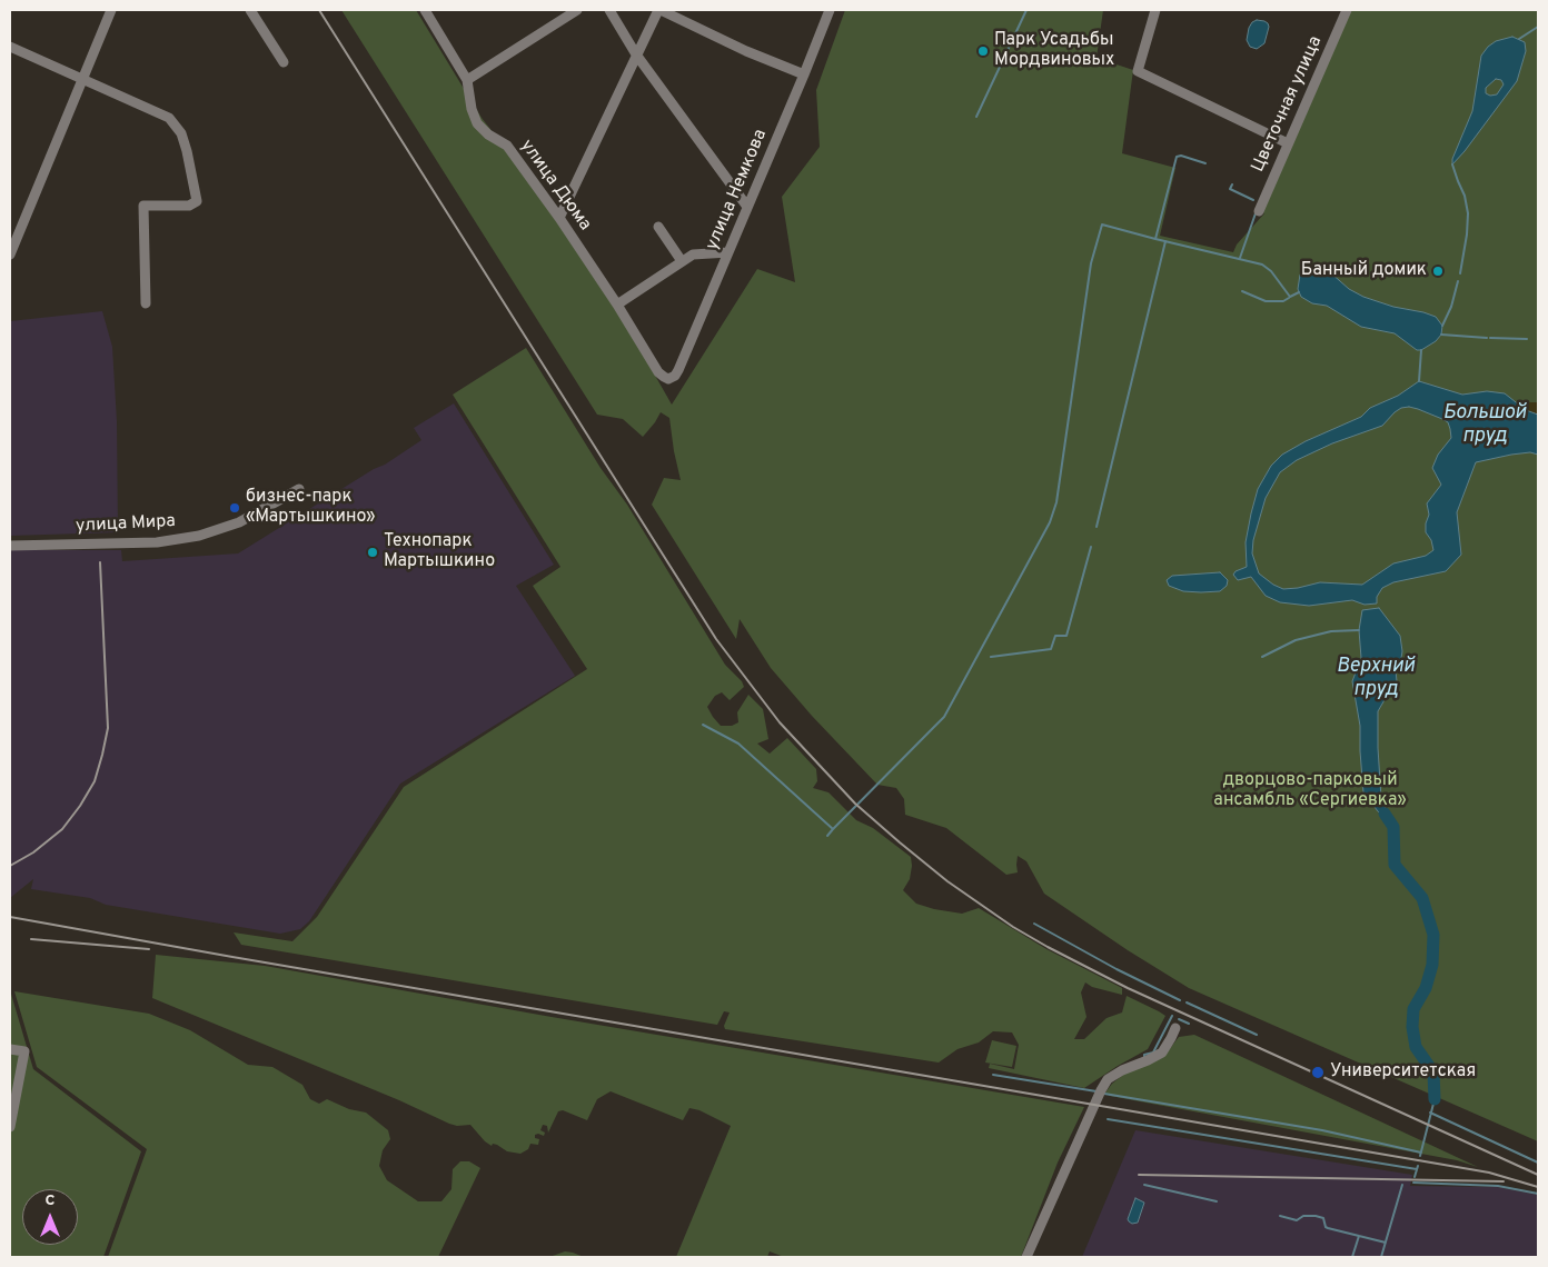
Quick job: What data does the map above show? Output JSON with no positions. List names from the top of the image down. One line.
{"streets":{"street":["Цветочная улица","улица Дюма","улица Немкова","улица Мира"]},"crossings":[["улица Дюма","улица Немкова"]],"water":["Большой пруд","Верхний пруд"],"parks":["дворцово-парковый ансамбль «Сергиевка»"],"places":["Парк Усадьбы Мордвиновых","Банный домик","бизнес-парк «Мартышкино»","Технопарк Мартышкино","Университетская"],"north":"top"}
